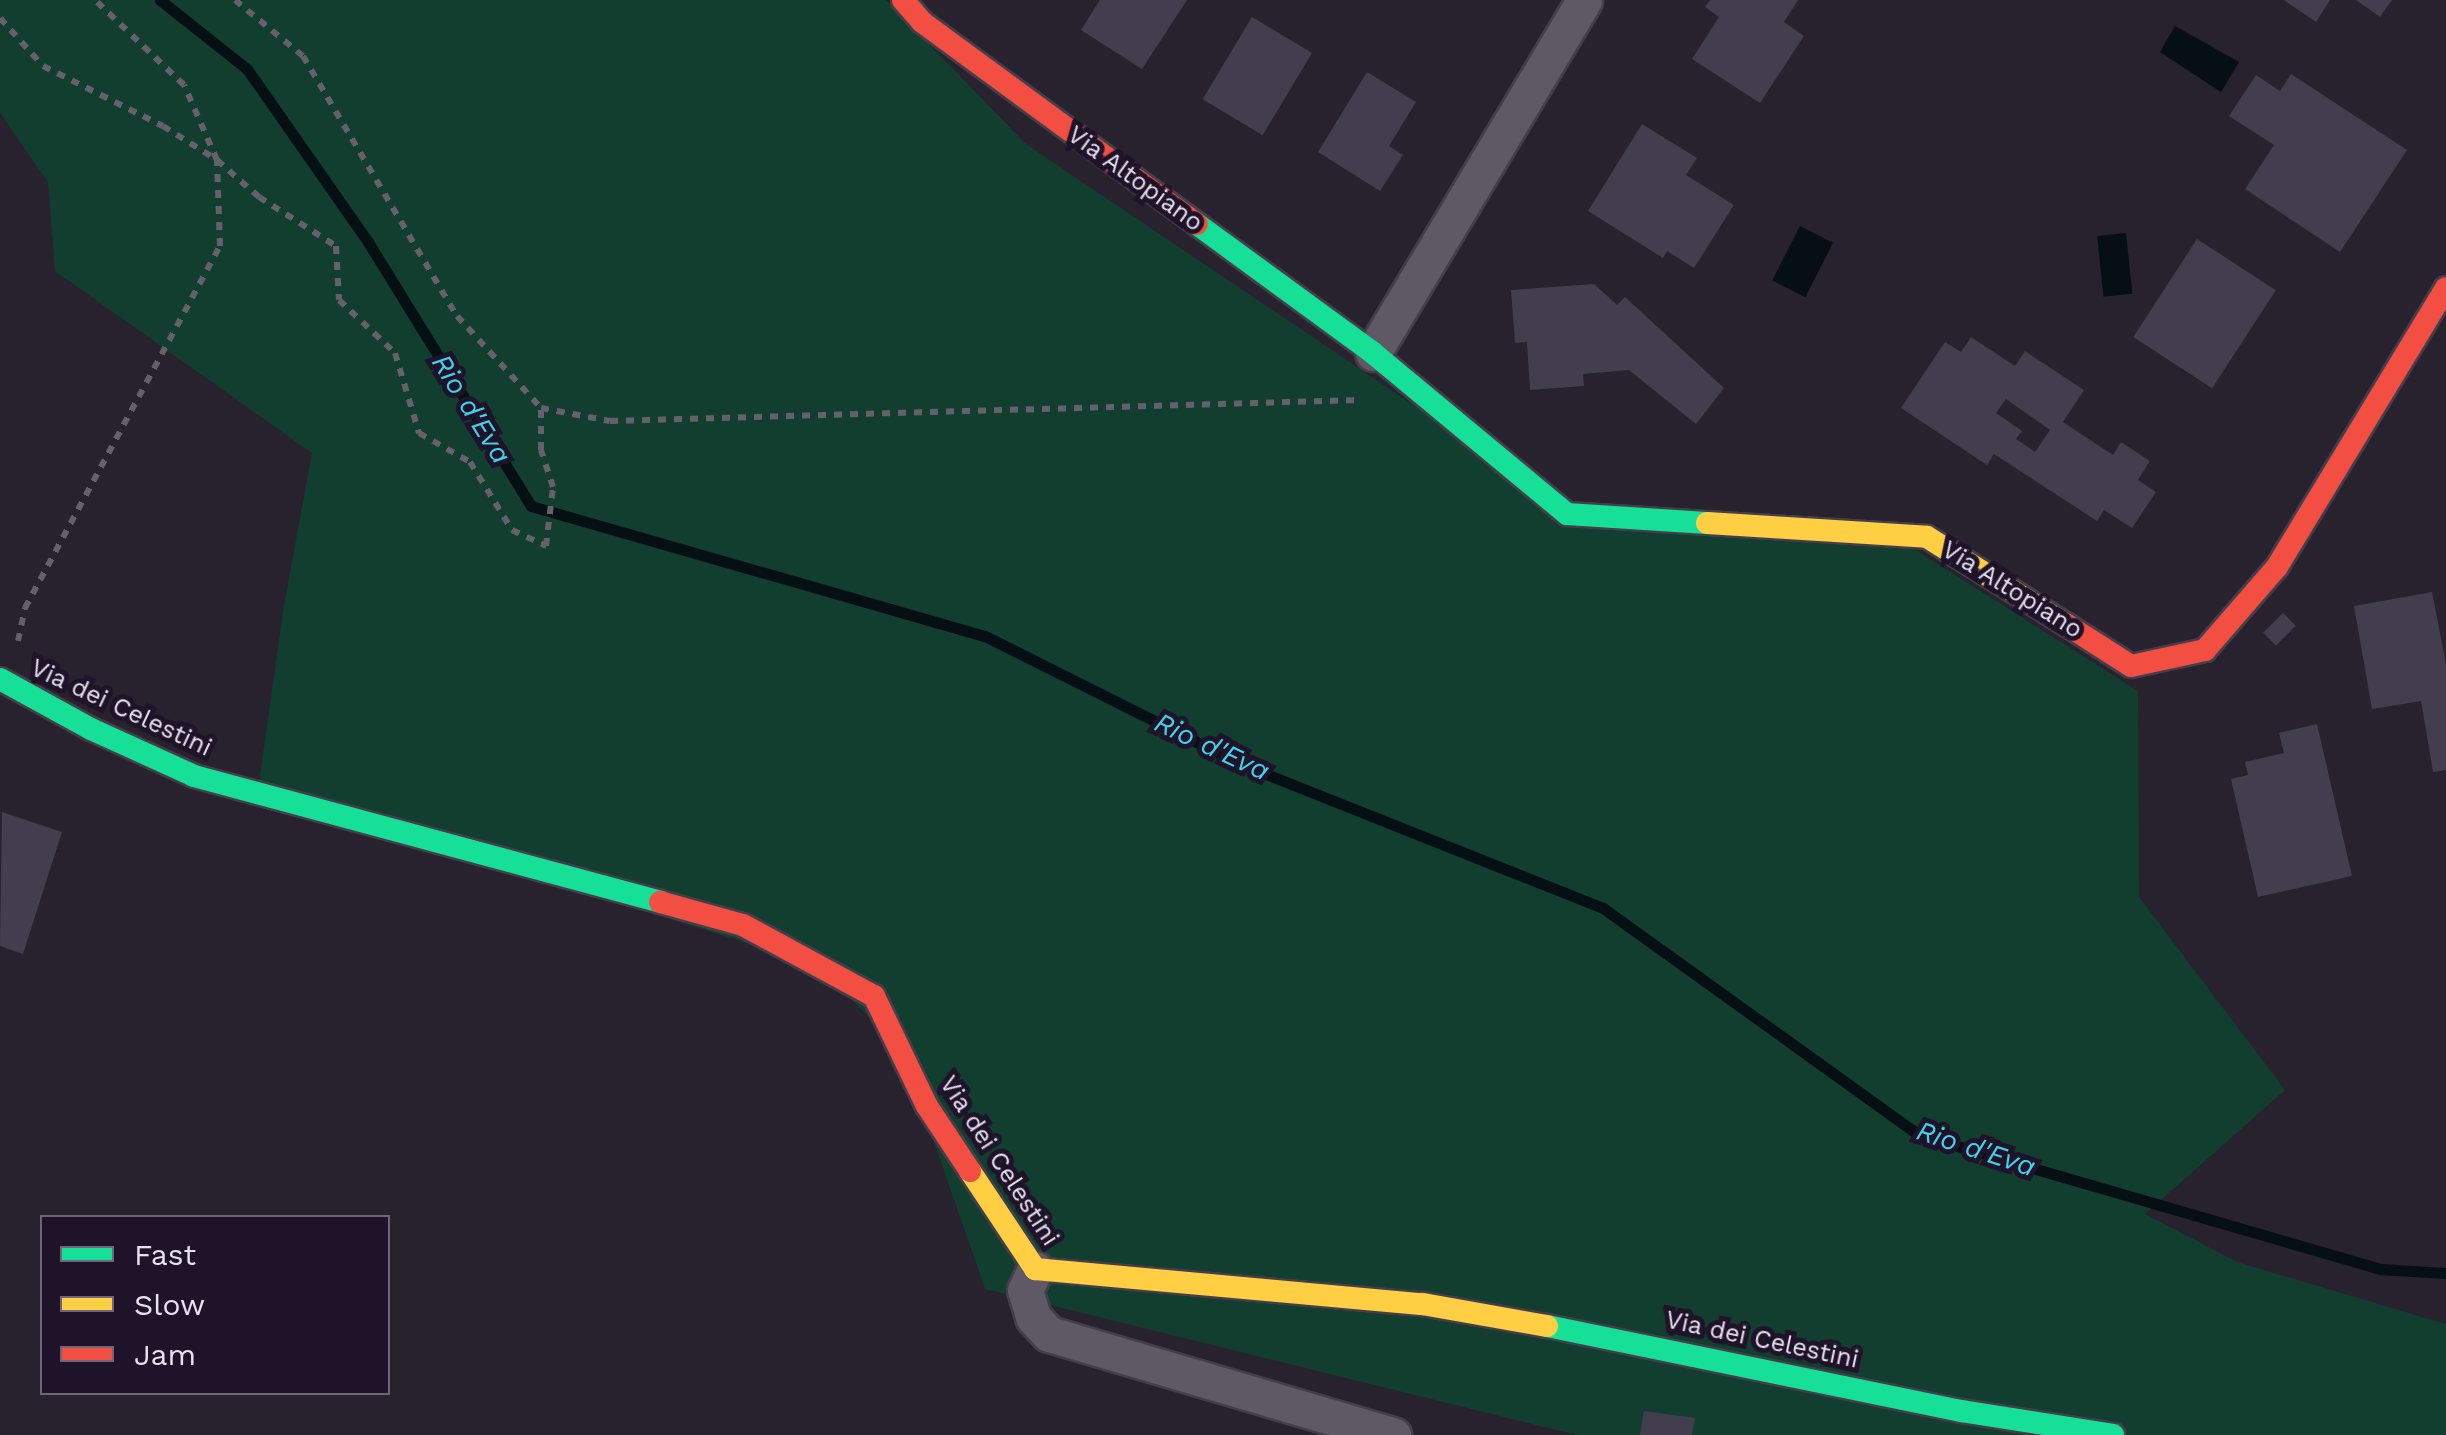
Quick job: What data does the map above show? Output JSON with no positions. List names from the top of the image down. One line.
{"streets":{"street":["Via Altopiano","Via dei Celestini"]},"water":["Rio d'Eva"],"legend":["Fast","Slow","Jam"]}
